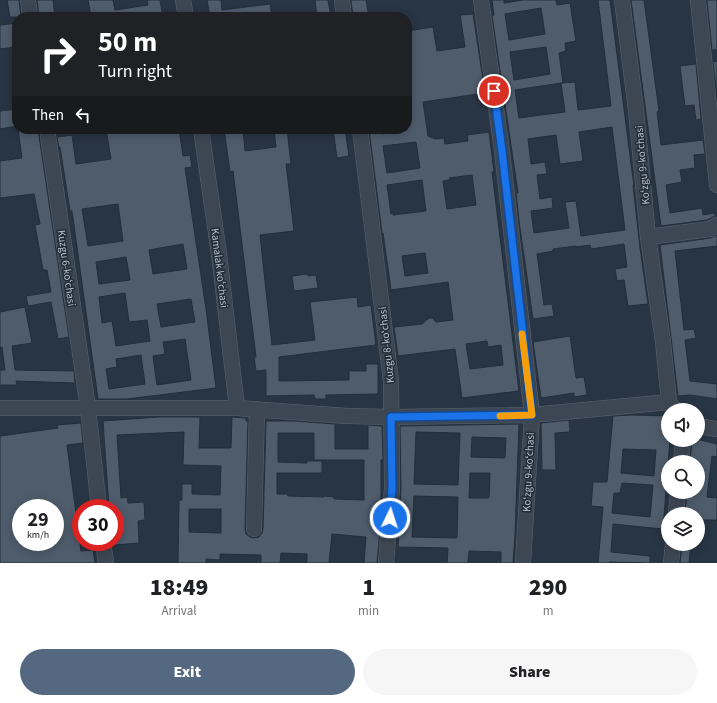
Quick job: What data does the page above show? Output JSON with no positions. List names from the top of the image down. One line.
{"streets":{"street":["Koʻzgu 9-koʻchasi","Kuzgu 6-koʻchasi","Kamalak koʻchasi","Kuzgu 8-koʻchasi"]},"page":{"turn":["50 m","Turn right"],"then":"Then","speed":"29 km/h","limit":"30","eta":["18:49","Arrival","1","min","290","m"],"buttons":["Exit","Share"]}}
